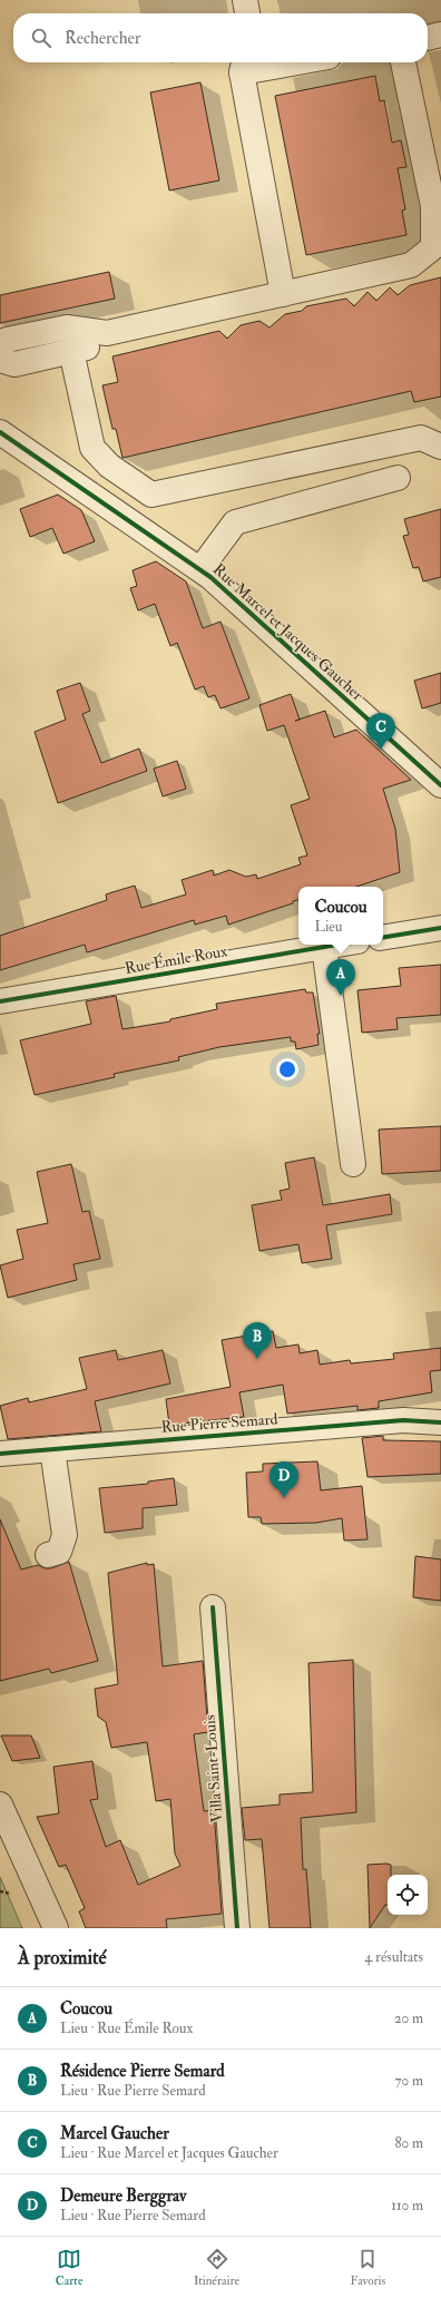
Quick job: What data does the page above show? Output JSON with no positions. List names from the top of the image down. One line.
{"streets":{"street":["Rue Marcel et Jacques Gaucher","Rue Émile Roux","Rue Pierre Semard","Villa Saint-Louis"]},"page":{"search":"Rechercher","pins":["C","A","B","D"],"popup":["Coucou","Lieu"],"heading":["À proximité","4 résultats"],"list":[{"mark":"A","name":"Coucou","note":"Lieu · Rue Émile Roux","value":"20 m"},{"mark":"B","name":"Résidence Pierre Semard","note":"Lieu · Rue Pierre Semard","value":"70 m"},{"mark":"C","name":"Marcel Gaucher","note":"Lieu · Rue Marcel et Jacques Gaucher","value":"80 m"},{"mark":"D","name":"Demeure Berggrav","note":"Lieu · Rue Pierre Semard","value":"110 m"}],"nav":["Carte","Itinéraire","Favoris"]}}
